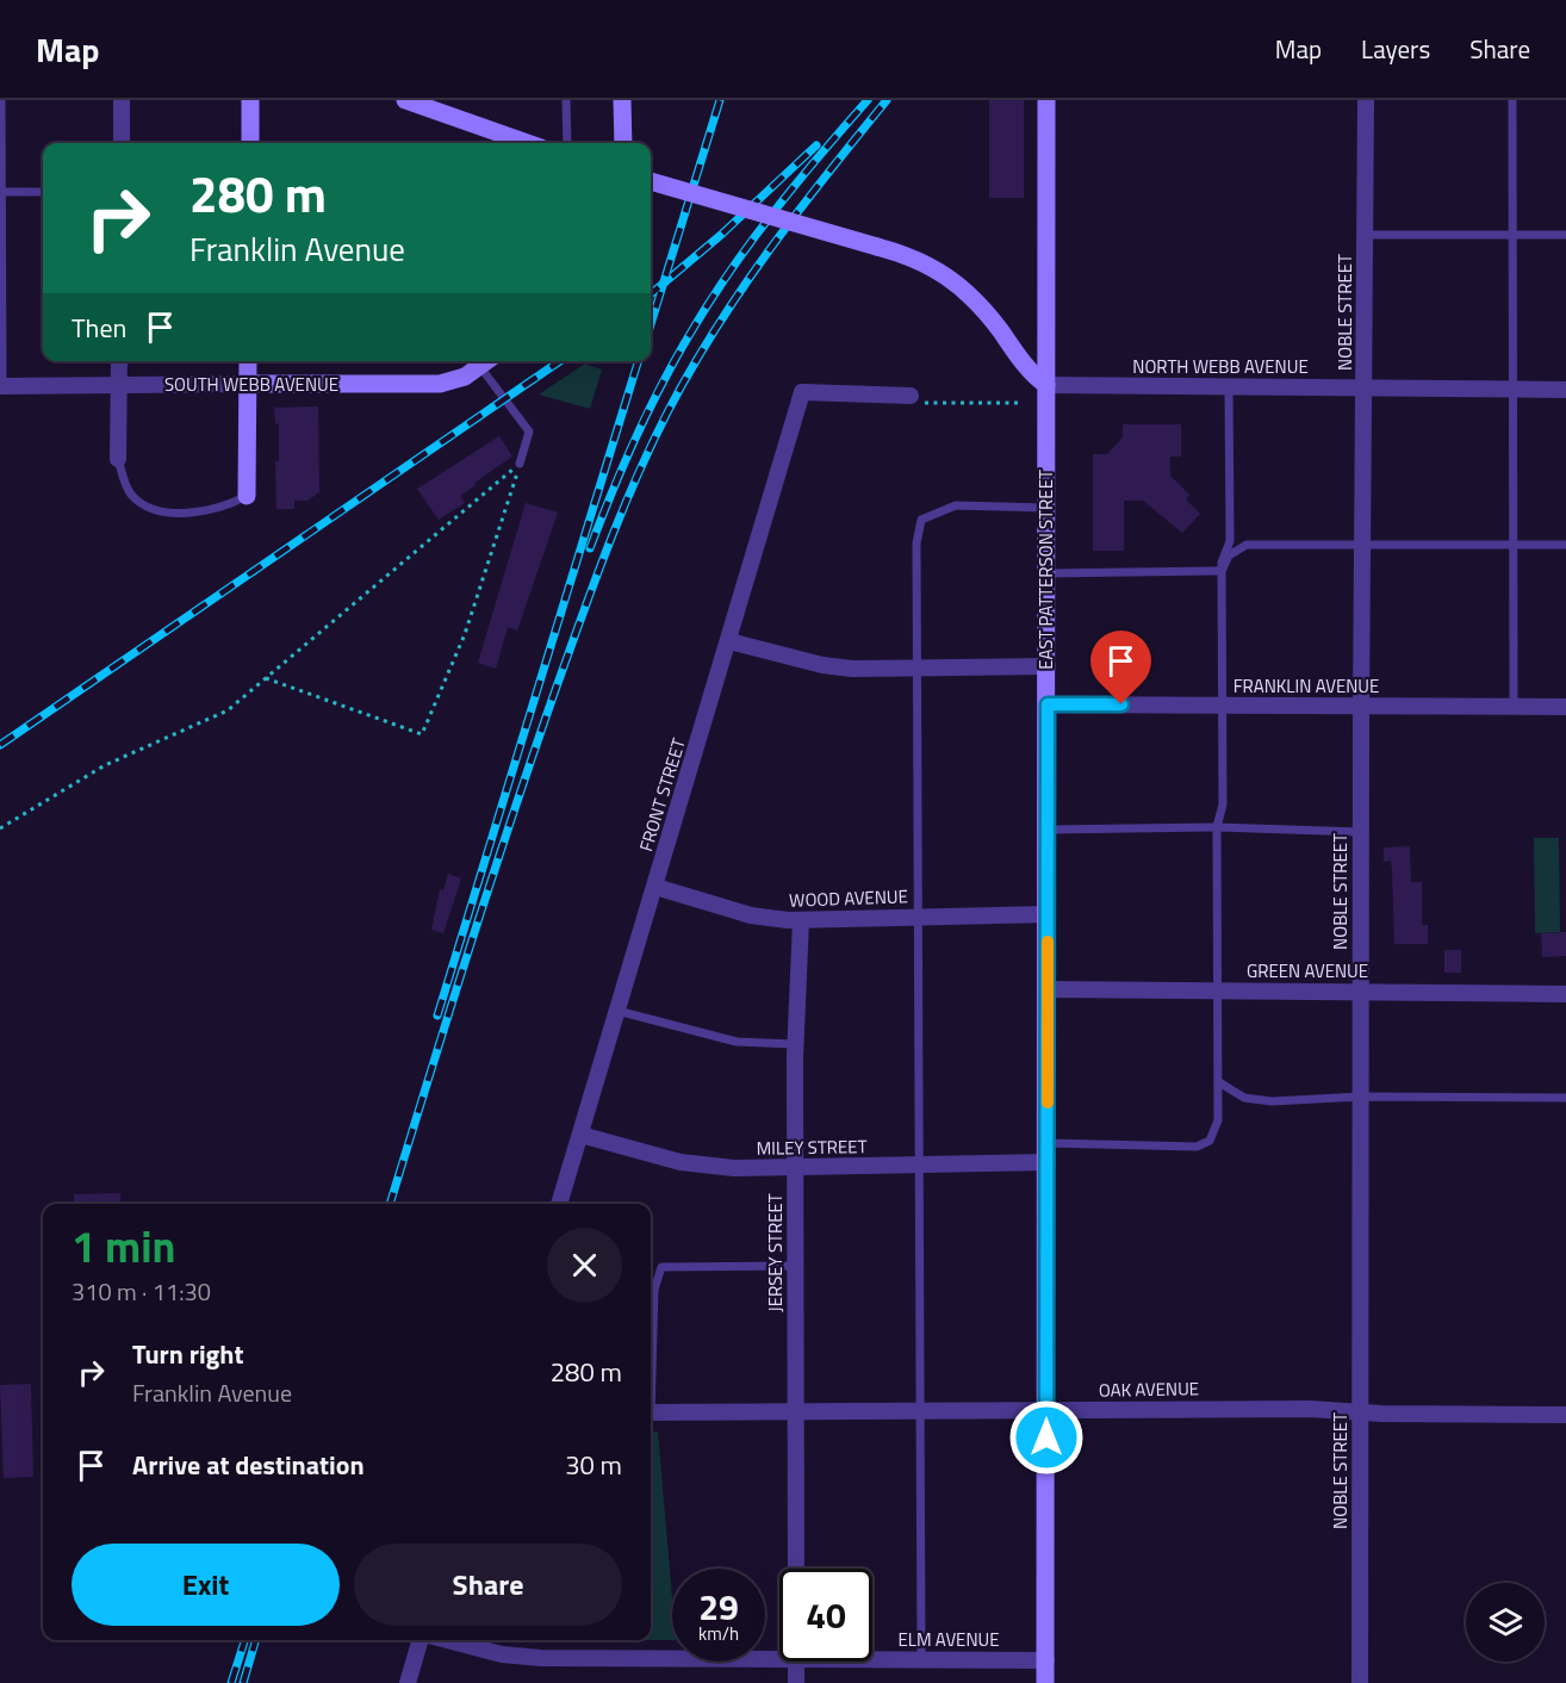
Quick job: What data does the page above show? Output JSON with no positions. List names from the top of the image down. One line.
{"streets":{"street":["NOBLE STREET","NORTH WEBB AVENUE","SOUTH WEBB AVENUE","EAST PATTERSON STREET","FRANKLIN AVENUE","FRONT STREET","WOOD AVENUE","GREEN AVENUE","MILEY STREET","JERSEY STREET","OAK AVENUE","ELM AVENUE"]},"crossings":[["NOBLE STREET","NORTH WEBB AVENUE"],["NOBLE STREET","FRANKLIN AVENUE"],["NOBLE STREET","GREEN AVENUE"],["NOBLE STREET","OAK AVENUE"],["NORTH WEBB AVENUE","EAST PATTERSON STREET"],["EAST PATTERSON STREET","FRANKLIN AVENUE"],["EAST PATTERSON STREET","WOOD AVENUE"],["EAST PATTERSON STREET","GREEN AVENUE"],["EAST PATTERSON STREET","MILEY STREET"],["EAST PATTERSON STREET","OAK AVENUE"],["EAST PATTERSON STREET","ELM AVENUE"],["FRONT STREET","WOOD AVENUE"],["FRONT STREET","MILEY STREET"],["WOOD AVENUE","JERSEY STREET"],["MILEY STREET","JERSEY STREET"],["JERSEY STREET","OAK AVENUE"]],"page":{"header":"Map","nav":["Map","Layers","Share"],"turn":["280 m","Franklin Avenue"],"then":"Then","heading":["1 min","310 m · 11:30"],"list":[{"name":"Turn right","note":"Franklin Avenue","value":"280 m"},{"name":"Arrive at destination","value":"30 m"}],"buttons":["Exit","Share"],"speed":"29 km/h","limit":"40"}}
